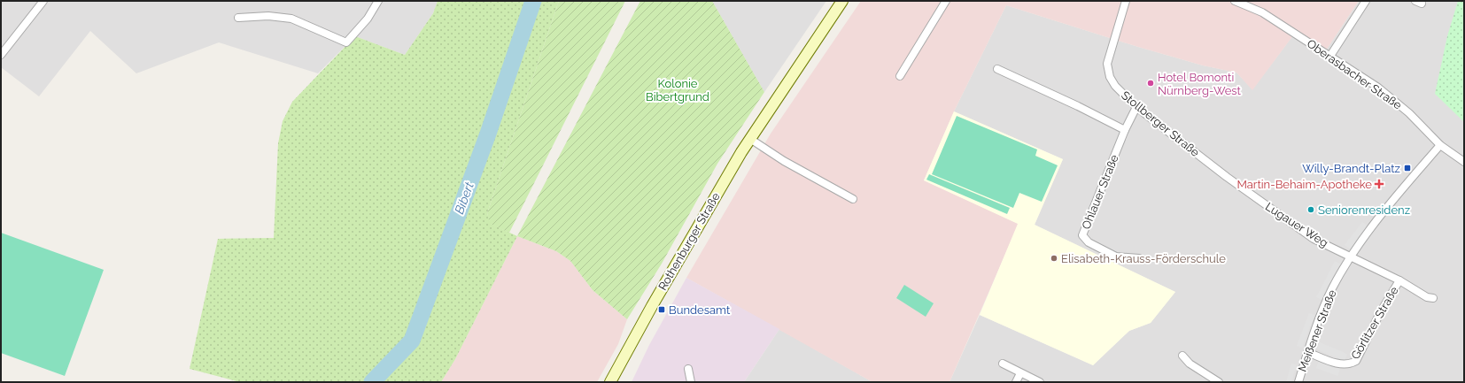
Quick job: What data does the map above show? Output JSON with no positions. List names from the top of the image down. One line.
{"streets":{"main road":["Rothenburger Straße"],"street":["Oberasbacher Straße","Stollberger Straße","Ohlauer Straße","Lugauer Weg","Görlitzer Straße","Meißener Straße"]},"crossings":[["Oberasbacher Straße","Meißener Straße"],["Stollberger Straße","Ohlauer Straße"],["Stollberger Straße","Lugauer Weg"],["Lugauer Weg","Görlitzer Straße"],["Lugauer Weg","Meißener Straße"],["Görlitzer Straße","Meißener Straße"]],"water":["Bibert"],"parks":["Kolonie Bibertgrund"],"places":{"other":["Hotel Bomonti Nürnberg-West","Seniorenresidenz","Elisabeth-Krauss-Förderschule"],"transit":["Willy-Brandt-Platz","Bundesamt"],"health":["Martin-Behaim-Apotheke"]}}
